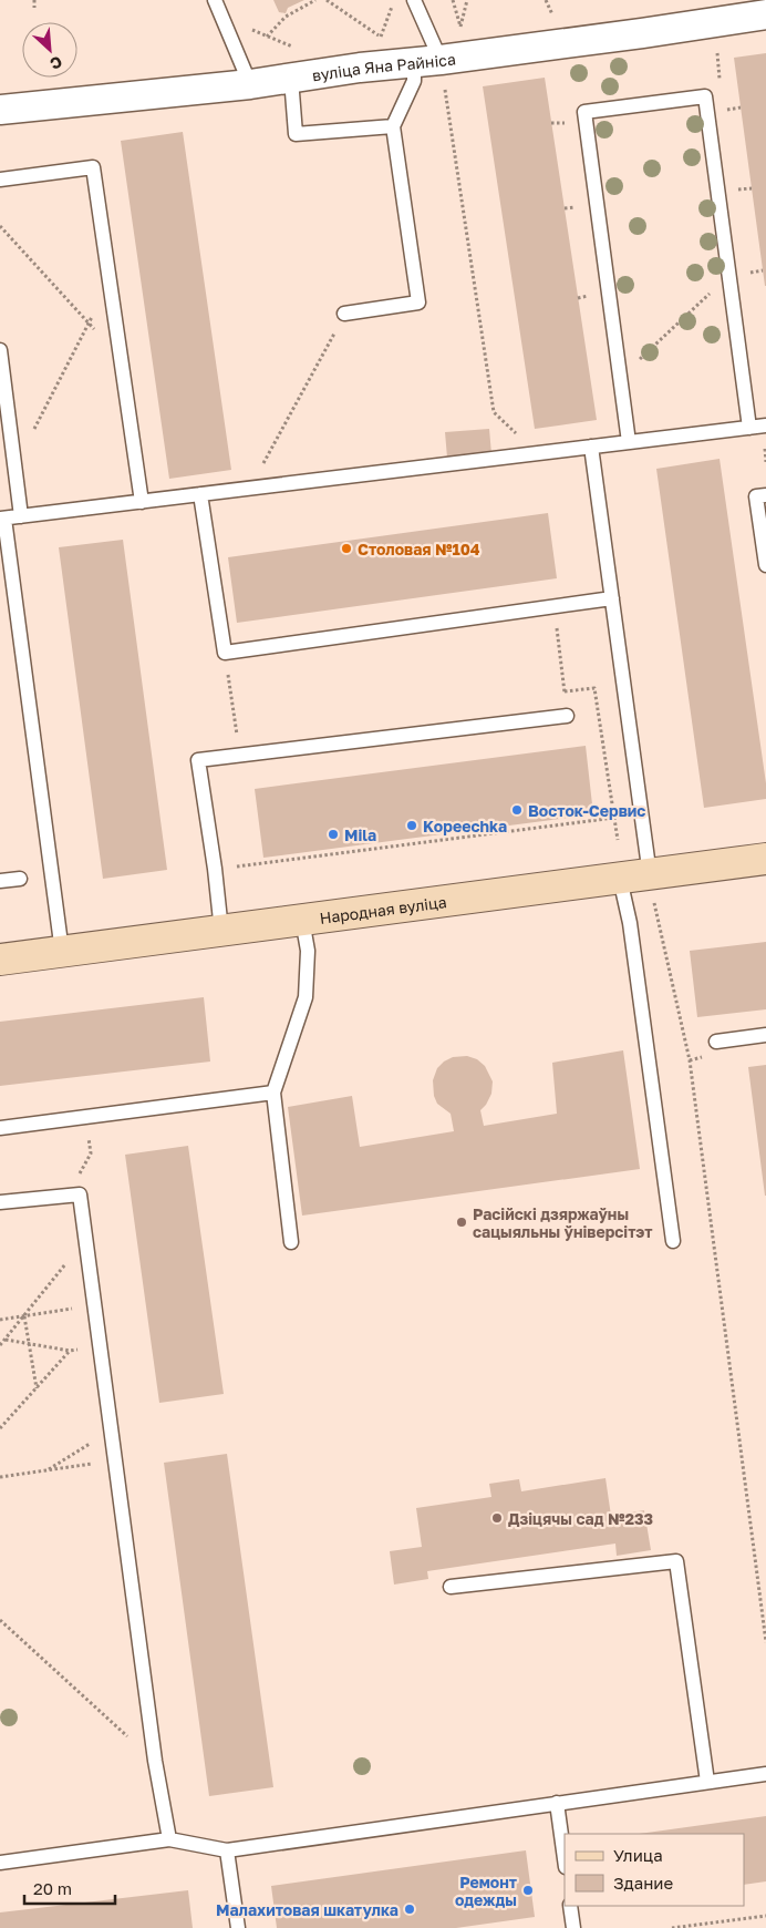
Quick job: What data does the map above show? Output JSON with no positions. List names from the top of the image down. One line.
{"streets":{"street":["вуліца Яна Райніса","Народная вуліца"]},"places":["Столовая №104","Восток-Сервис","Kopeechka","Mila","Расійскі дзяржаўны сацыяльны ўніверсітэт","Дзіцячы сад №233","Ремонт одежды","Малахитовая шкатулка"],"legend":["Улица","Здание"],"scale_bar":"20 m","north":"bottom right"}
